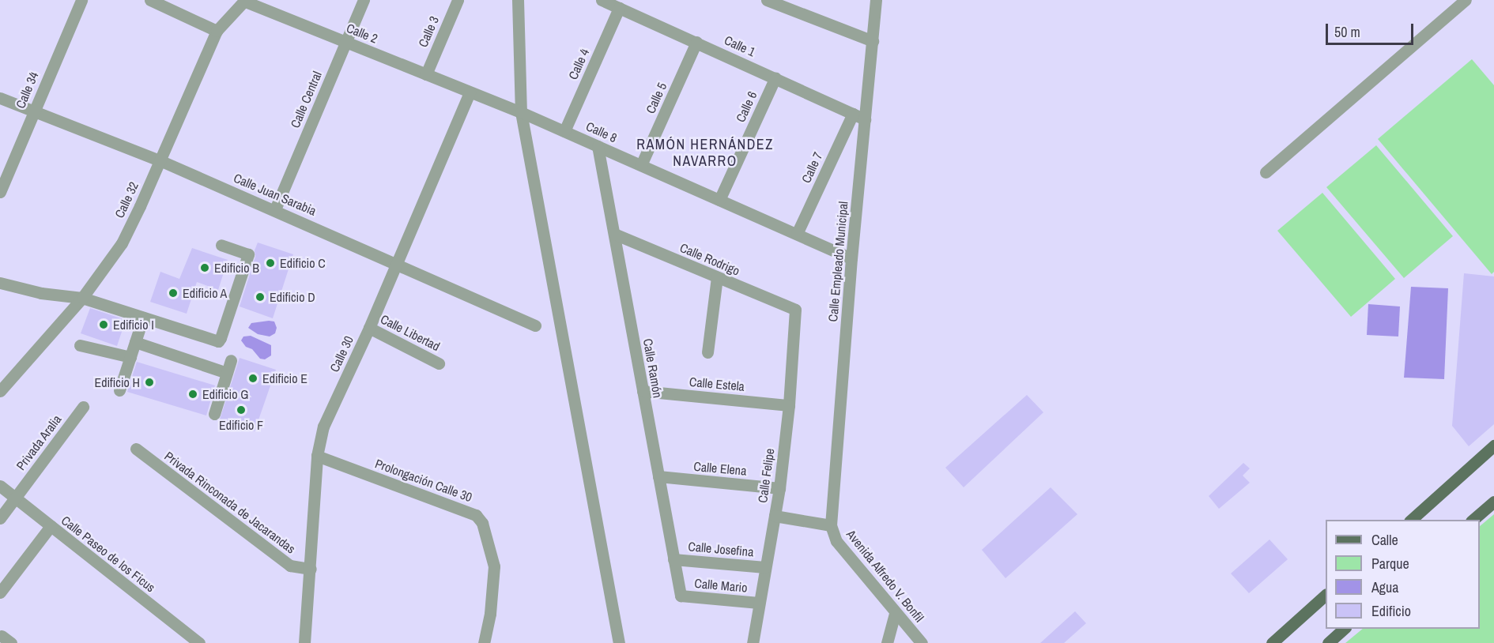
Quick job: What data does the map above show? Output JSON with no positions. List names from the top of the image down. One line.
{"streets":{"street":["Calle 3","Calle 2","Calle 1","Calle 4","Calle 34","Calle 5","Calle Central","Calle 6","Calle 8","Calle 7","Calle Juan Sarabia","Calle 32","Calle Rodrigo","Calle Empleado Municipal","Calle Libertad","Calle 30","Calle Ramón","Calle Estela","Privada Aralia","Calle Elena","Calle Felipe","Prolongación Calle 30","Privada Rinconada de Jacarandas","Calle Josefina","Calle Paseo de los Ficus","Avenida Alfredo V. Bonfil","Calle Mario"]},"crossings":[["Calle 3","Calle 2"],["Calle 2","Calle Central"],["Calle 2","Calle 8"],["Calle 2","Calle 32"],["Calle 2","Calle 30"],["Calle 1","Calle 4"],["Calle 1","Calle 5"],["Calle 1","Calle 6"],["Calle 1","Calle 7"],["Calle 1","Calle Empleado Municipal"],["Calle 4","Calle 8"],["Calle 34","Calle Juan Sarabia"],["Calle 5","Calle 8"],["Calle Central","Calle Juan Sarabia"],["Calle 6","Calle 8"],["Calle 8","Calle 7"],["Calle 8","Calle Empleado Municipal"],["Calle 8","Calle 30"],["Calle 8","Calle Ramón"],["Calle Juan Sarabia","Calle 32"],["Calle Juan Sarabia","Calle 30"],["Calle Rodrigo","Calle Ramón"],["Calle Rodrigo","Calle Felipe"],["Calle Empleado Municipal","Avenida Alfredo V. Bonfil"],["Calle Libertad","Calle 30"],["Calle 30","Prolongación Calle 30"],["Calle 30","Privada Rinconada de Jacarandas"],["Calle Ramón","Calle Estela"],["Calle Ramón","Calle Elena"],["Calle Ramón","Calle Josefina"],["Calle Ramón","Calle Mario"],["Calle Estela","Calle Felipe"],["Privada Aralia","Calle Paseo de los Ficus"],["Calle Elena","Calle Felipe"],["Calle Felipe","Calle Josefina"],["Calle Felipe","Calle Mario"]],"districts":["RAMÓN HERNÁNDEZ NAVARRO"],"places":["Edificio C","Edificio B","Edificio A","Edificio D","Edificio I","Edificio E","Edificio H","Edificio G","Edificio F"],"legend":["Calle","Parque","Agua","Edificio"],"scale_bar":"50 m"}
